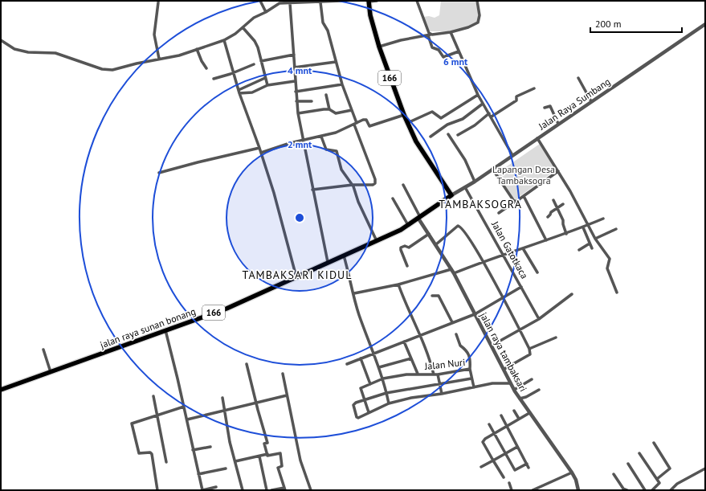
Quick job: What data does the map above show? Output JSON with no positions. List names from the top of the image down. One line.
{"streets":{"main road":["166","jalan raya sunan bonang"],"street":["Jalan Raya Sumbang","Jalan Gatotkaca","jalan raya tambaksari","Jalan Nuri"]},"crossings":[["166","Jalan Raya Sumbang"],["166","jalan raya sunan bonang"],["Jalan Raya Sumbang","Jalan Gatotkaca"],["Jalan Raya Sumbang","jalan raya sunan bonang"],["jalan raya sunan bonang","jalan raya tambaksari"]],"districts":["TAMBAKSOGRA","TAMBAKSARI KIDUL"],"parks":["Lapangan Desa Tambaksogra"],"scale_bar":"200 m","rings":["6 mnt","4 mnt","2 mnt"]}
